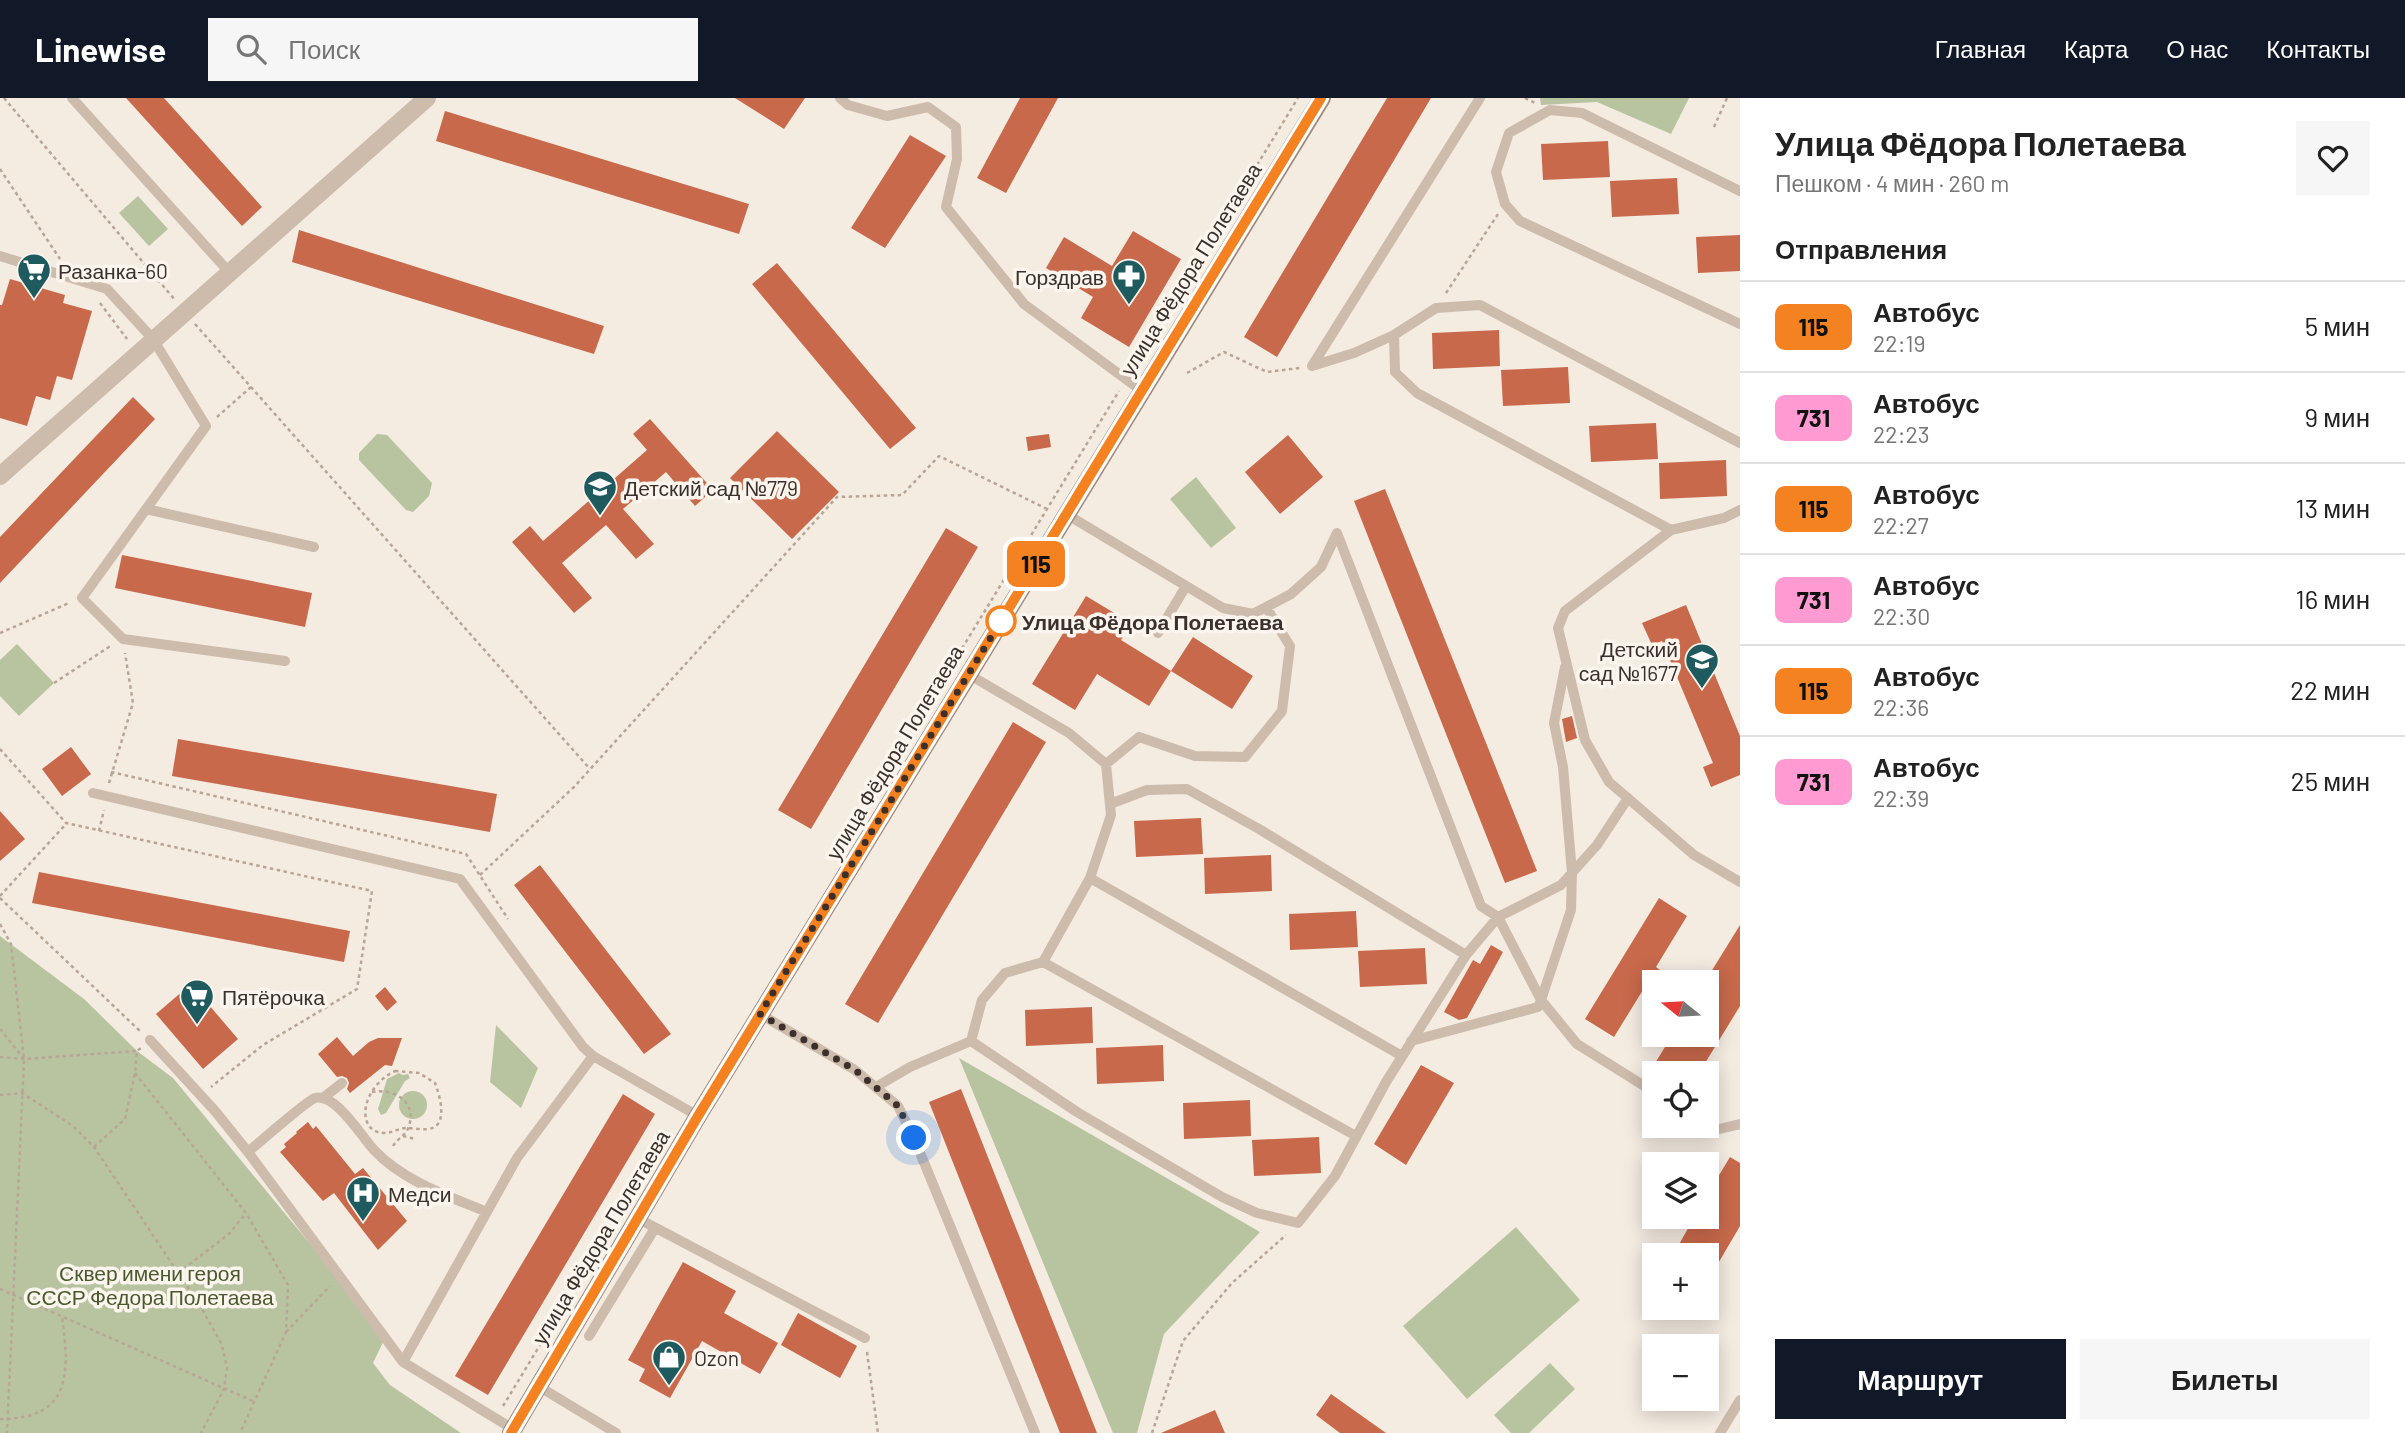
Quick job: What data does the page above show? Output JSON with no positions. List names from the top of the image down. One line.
{"streets":{"main road":["улица Фёдора Полетаева"]},"parks":["Сквер имени героя СССР Федора Полетаева"],"places":{"supermarket":["Разанка-60","Пятёрочка"],"pharmacy":["Горздрав"],"school or university":["Детский сад №779","Детский сад №1677"],"other":["Улица Фёдора Полетаева"],"hospital":["Медси"],"shop":["Ozon"]},"lines":["bus line 115"],"north":"left","page":{"header":"Linewise","search":"Поиск","nav":["Главная","Карта","О нас","Контакты"],"on_map":"115","heading":[["Улица Фёдора Полетаева","Пешком · 4 мин · 260 m"],"Отправления"],"list":[{"mark":"115","name":"Автобус","note":"22:19","value":"5 мин"},{"mark":"731","name":"Автобус","note":"22:23","value":"9 мин"},{"mark":"115","name":"Автобус","note":"22:27","value":"13 мин"},{"mark":"731","name":"Автобус","note":"22:30","value":"16 мин"},{"mark":"115","name":"Автобус","note":"22:36","value":"22 мин"},{"mark":"731","name":"Автобус","note":"22:39","value":"25 мин"}],"map_buttons":["+","−"],"buttons":["Маршрут","Билеты"]}}
